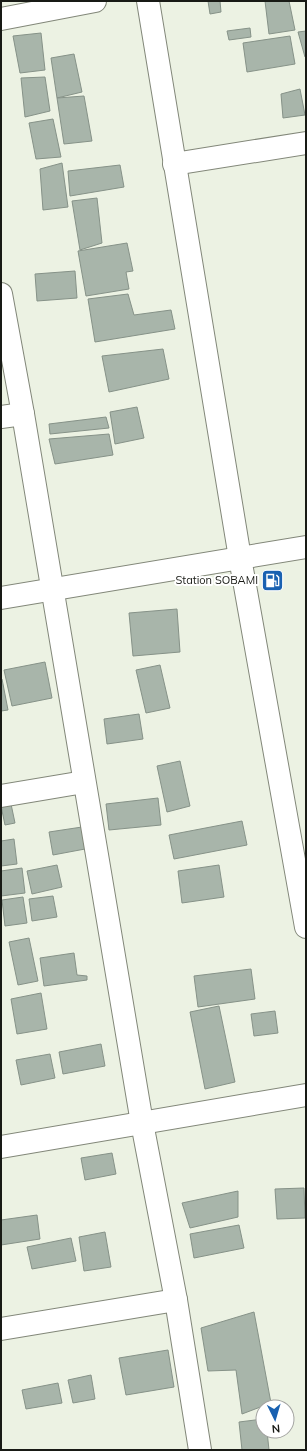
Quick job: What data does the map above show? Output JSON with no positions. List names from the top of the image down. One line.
{"places":{"fuel station":["Station SOBAMI"]},"north":"bottom"}
